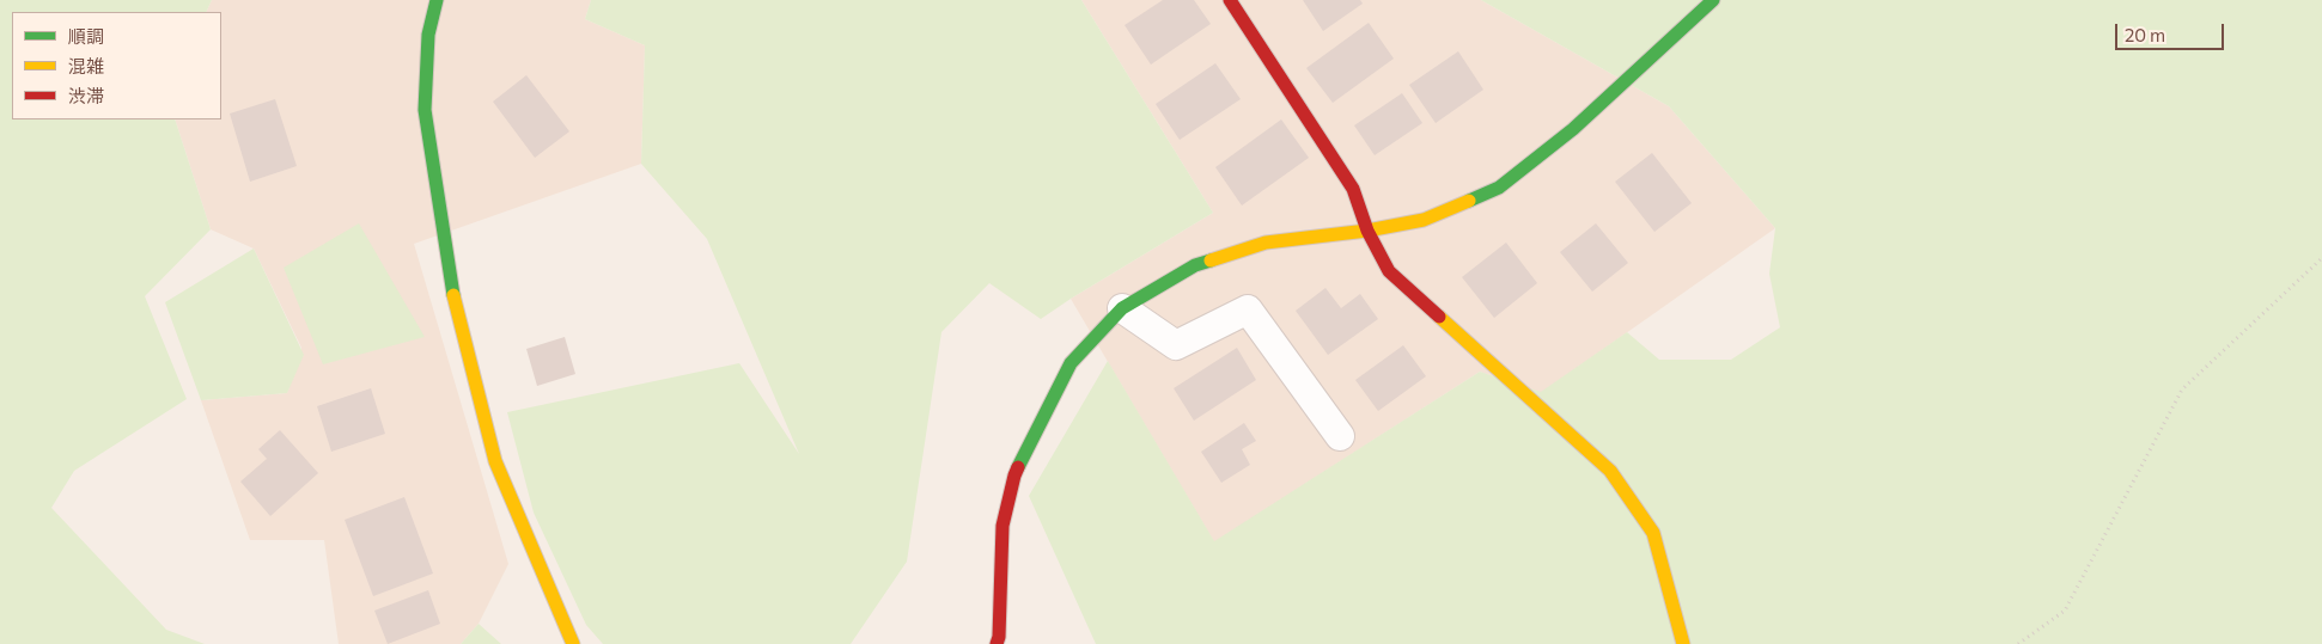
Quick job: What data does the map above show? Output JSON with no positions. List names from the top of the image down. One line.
{"legend":["順調","混雑","渋滞"],"scale_bar":"20 m"}
